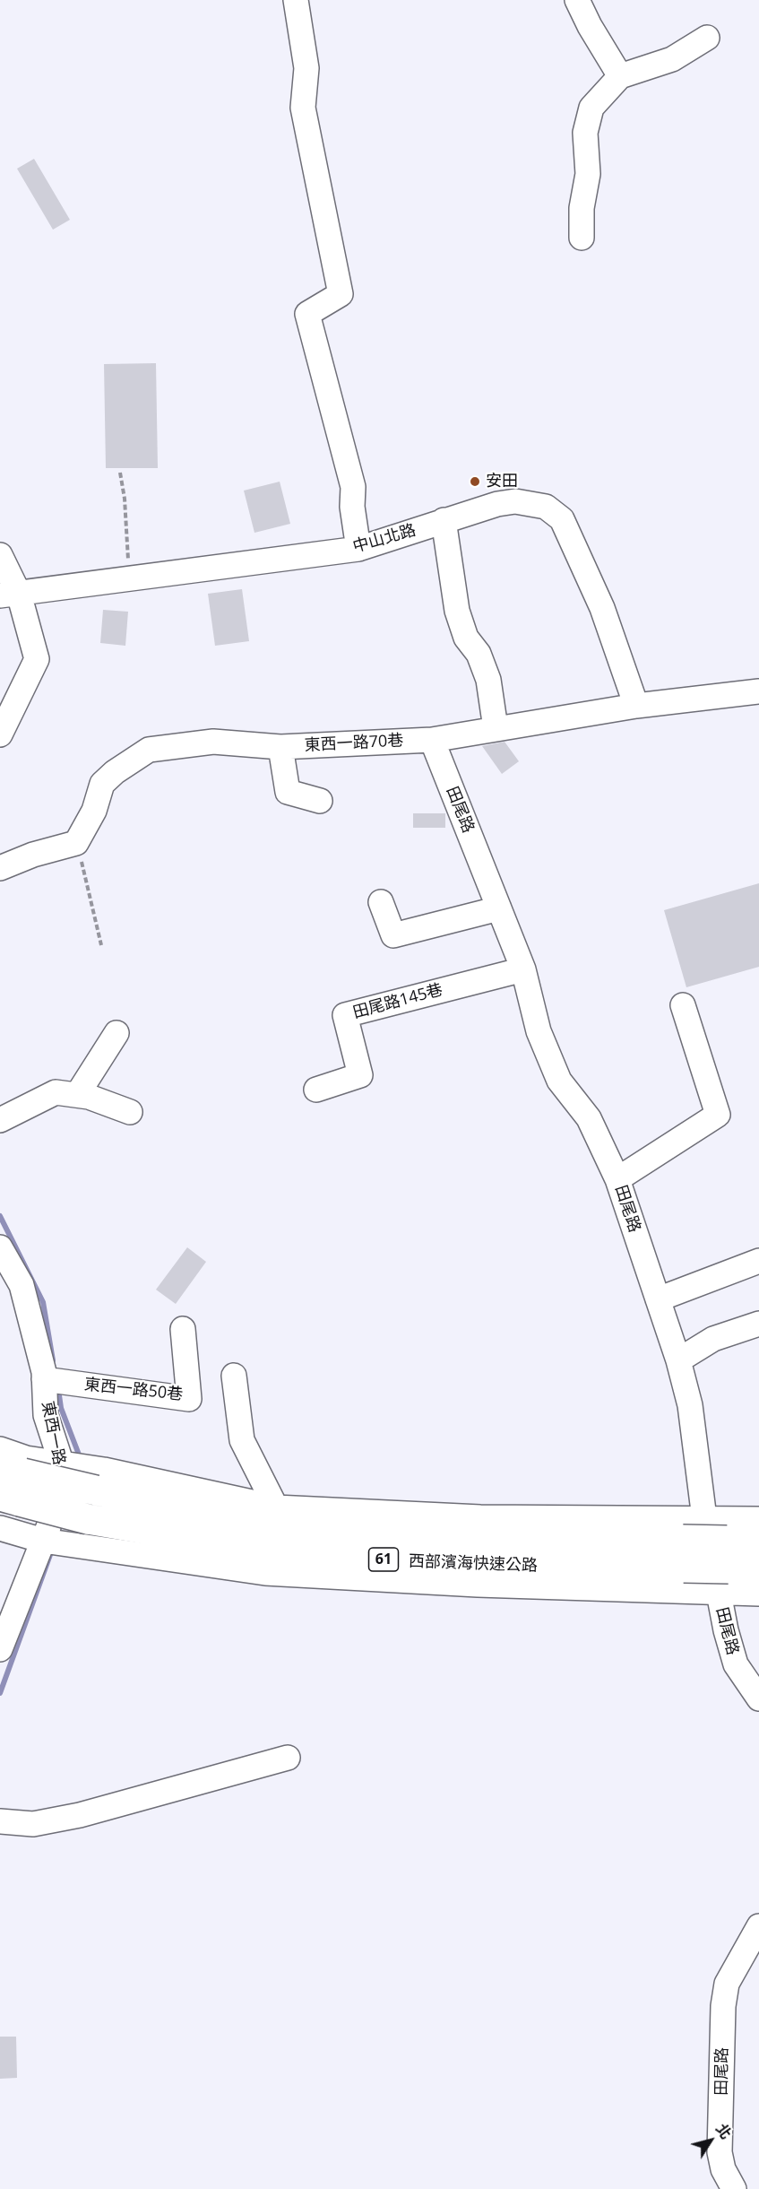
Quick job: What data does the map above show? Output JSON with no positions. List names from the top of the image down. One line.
{"streets":{"highway":["61","西部濱海快速公路"],"street":["中山北路","東西一路70巷","田尾路","田尾路145巷","東西一路50巷","東西一路"]},"crossings":[["中山北路","東西一路70巷"],["東西一路70巷","田尾路"],["田尾路","田尾路145巷"],["田尾路","西部濱海快速公路"],["東西一路50巷","東西一路"]],"places":["安田"],"north":"top right"}
